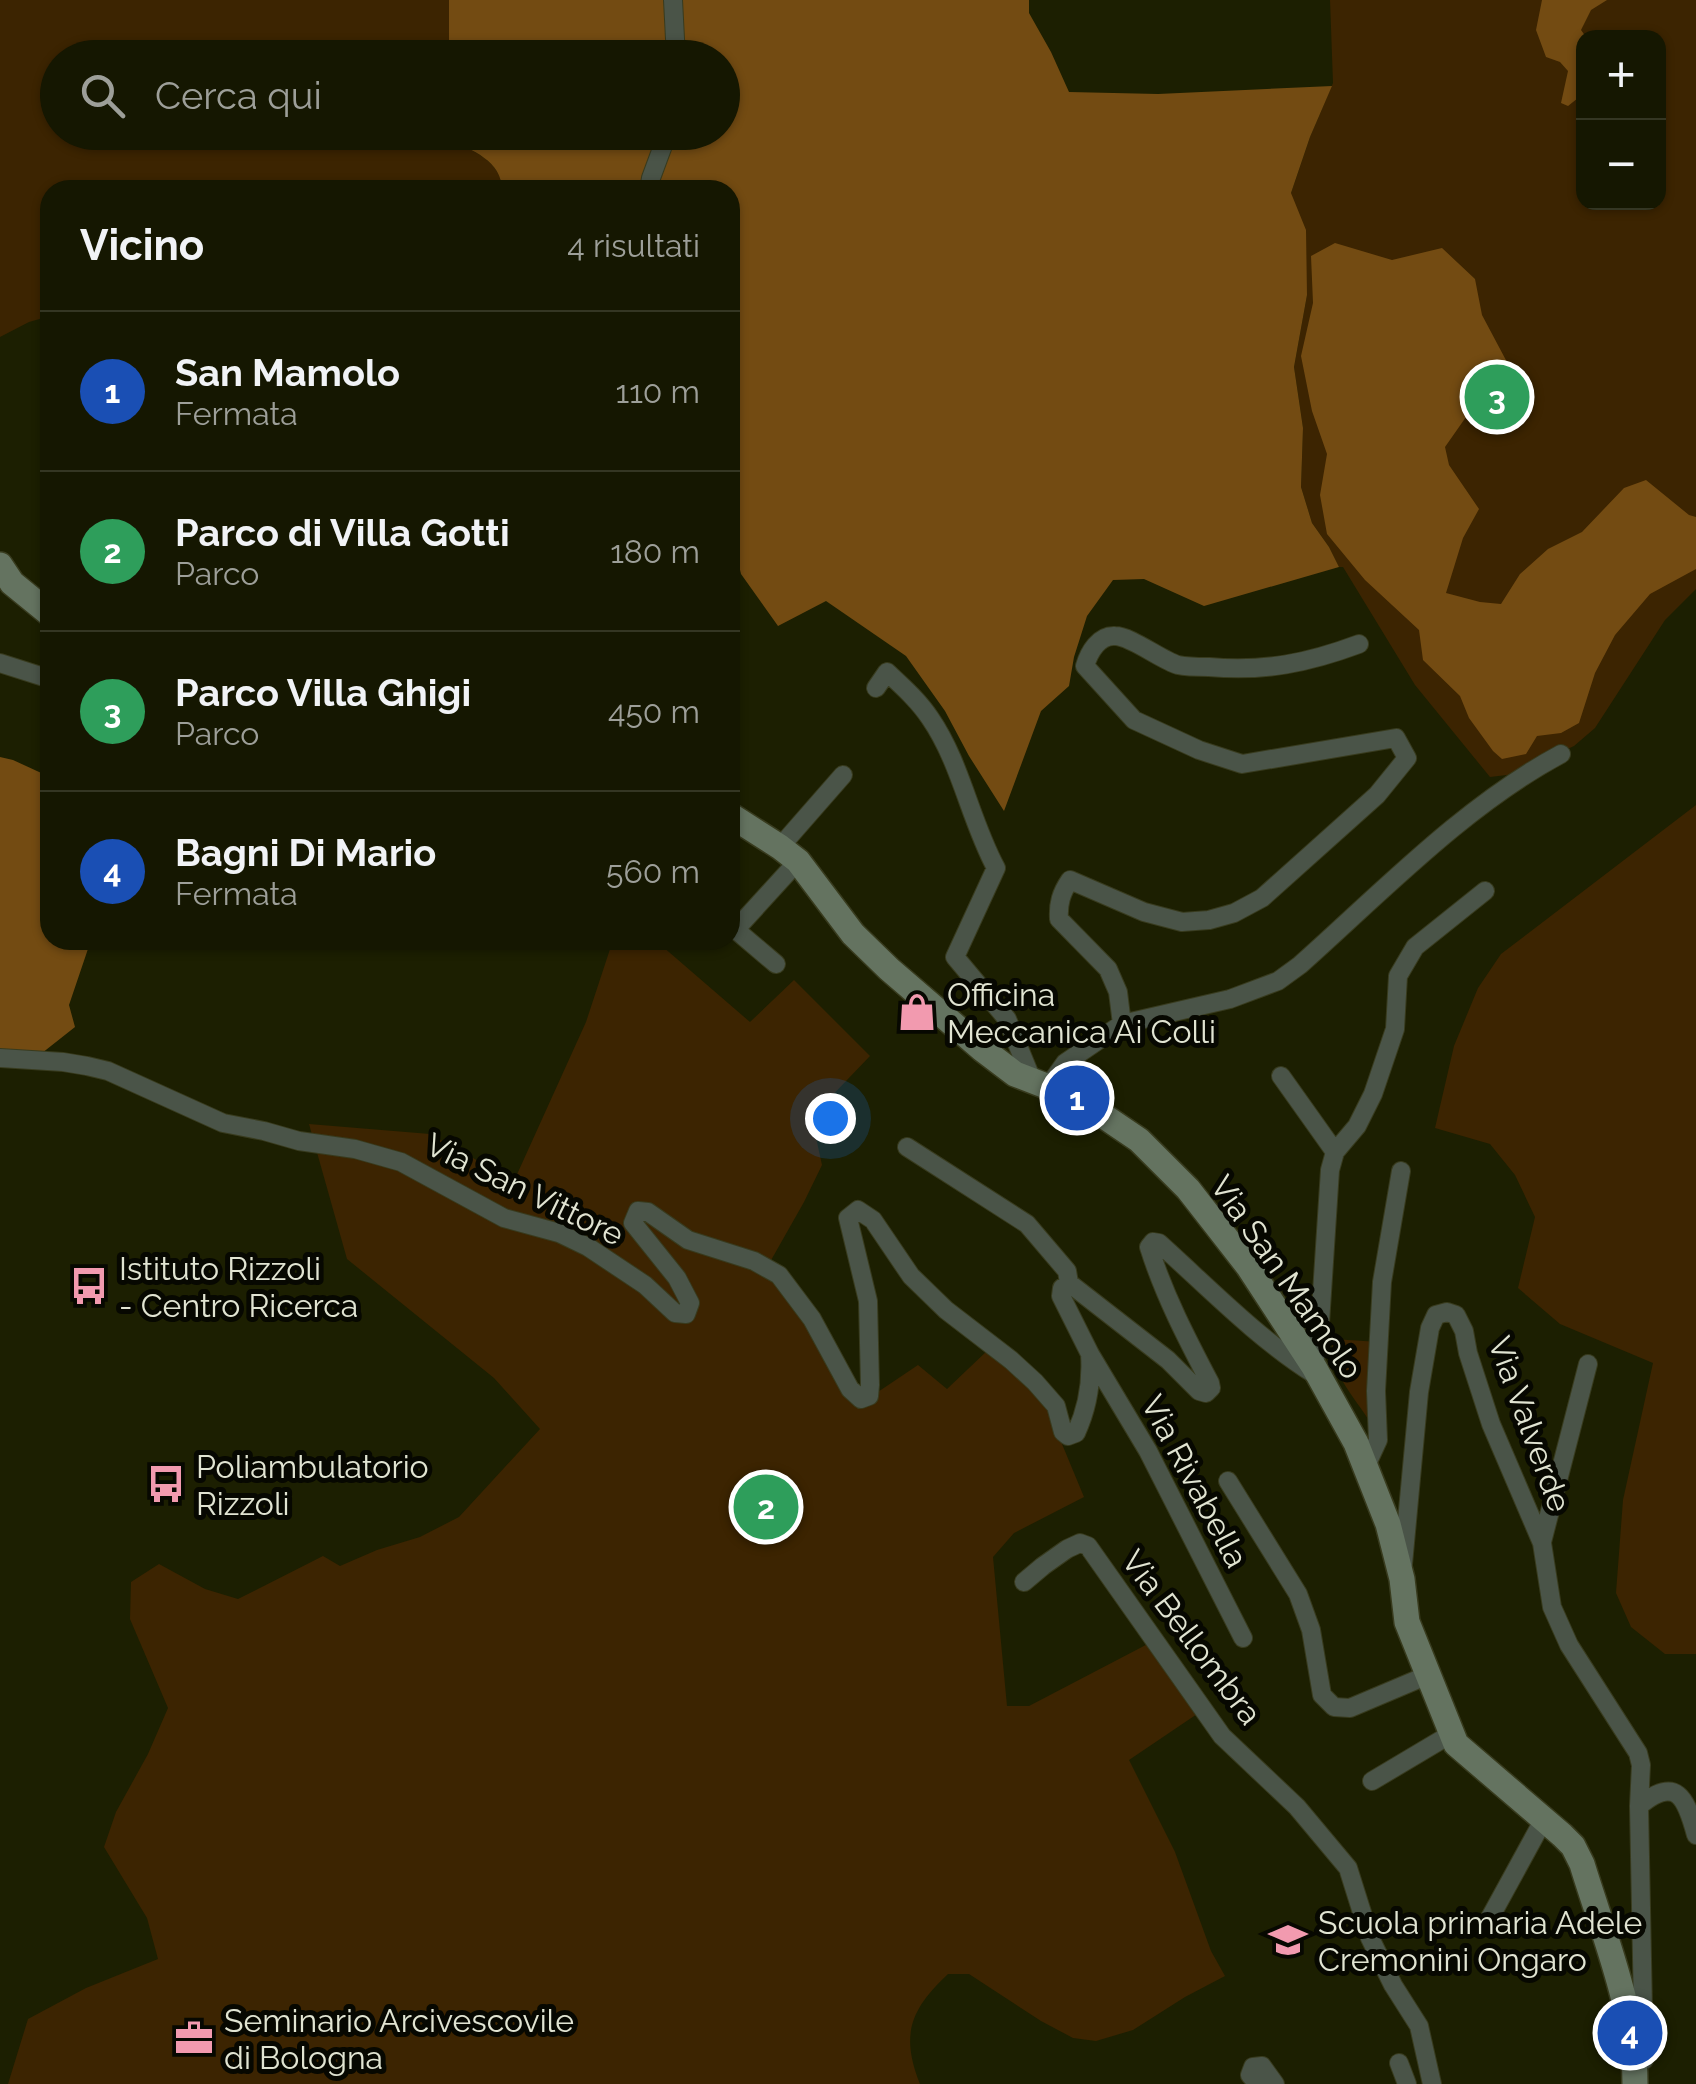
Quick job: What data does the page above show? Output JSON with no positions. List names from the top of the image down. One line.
{"streets":{"main road":["Via San Mamolo"],"street":["Via San Vittore","Via Valverde","Via Rivabella","Via Bellombra"]},"crossings":[["Via San Vittore","Via Rivabella"],["Via San Mamolo","Via Valverde"],["Via San Mamolo","Via Rivabella"]],"places":{"shop":["Officina Meccanica Ai Colli"],"bus stop":["Istituto Rizzoli - Centro Ricerca","Poliambulatorio Rizzoli"],"school or university":["Scuola primaria Adele Cremonini Ongaro"],"office":["Seminario Arcivescovile di Bologna"]},"page":{"map_buttons":["+","−"],"search":"Cerca qui","heading":["Vicino","4 risultati"],"list":[{"mark":"1","name":"San Mamolo","note":"Fermata","value":"110 m"},{"mark":"2","name":"Parco di Villa Gotti","note":"Parco","value":"180 m"},{"mark":"3","name":"Parco Villa Ghigi","note":"Parco","value":"450 m"},{"mark":"4","name":"Bagni Di Mario","note":"Fermata","value":"560 m"}],"pins":["3","1","2","4"]}}
